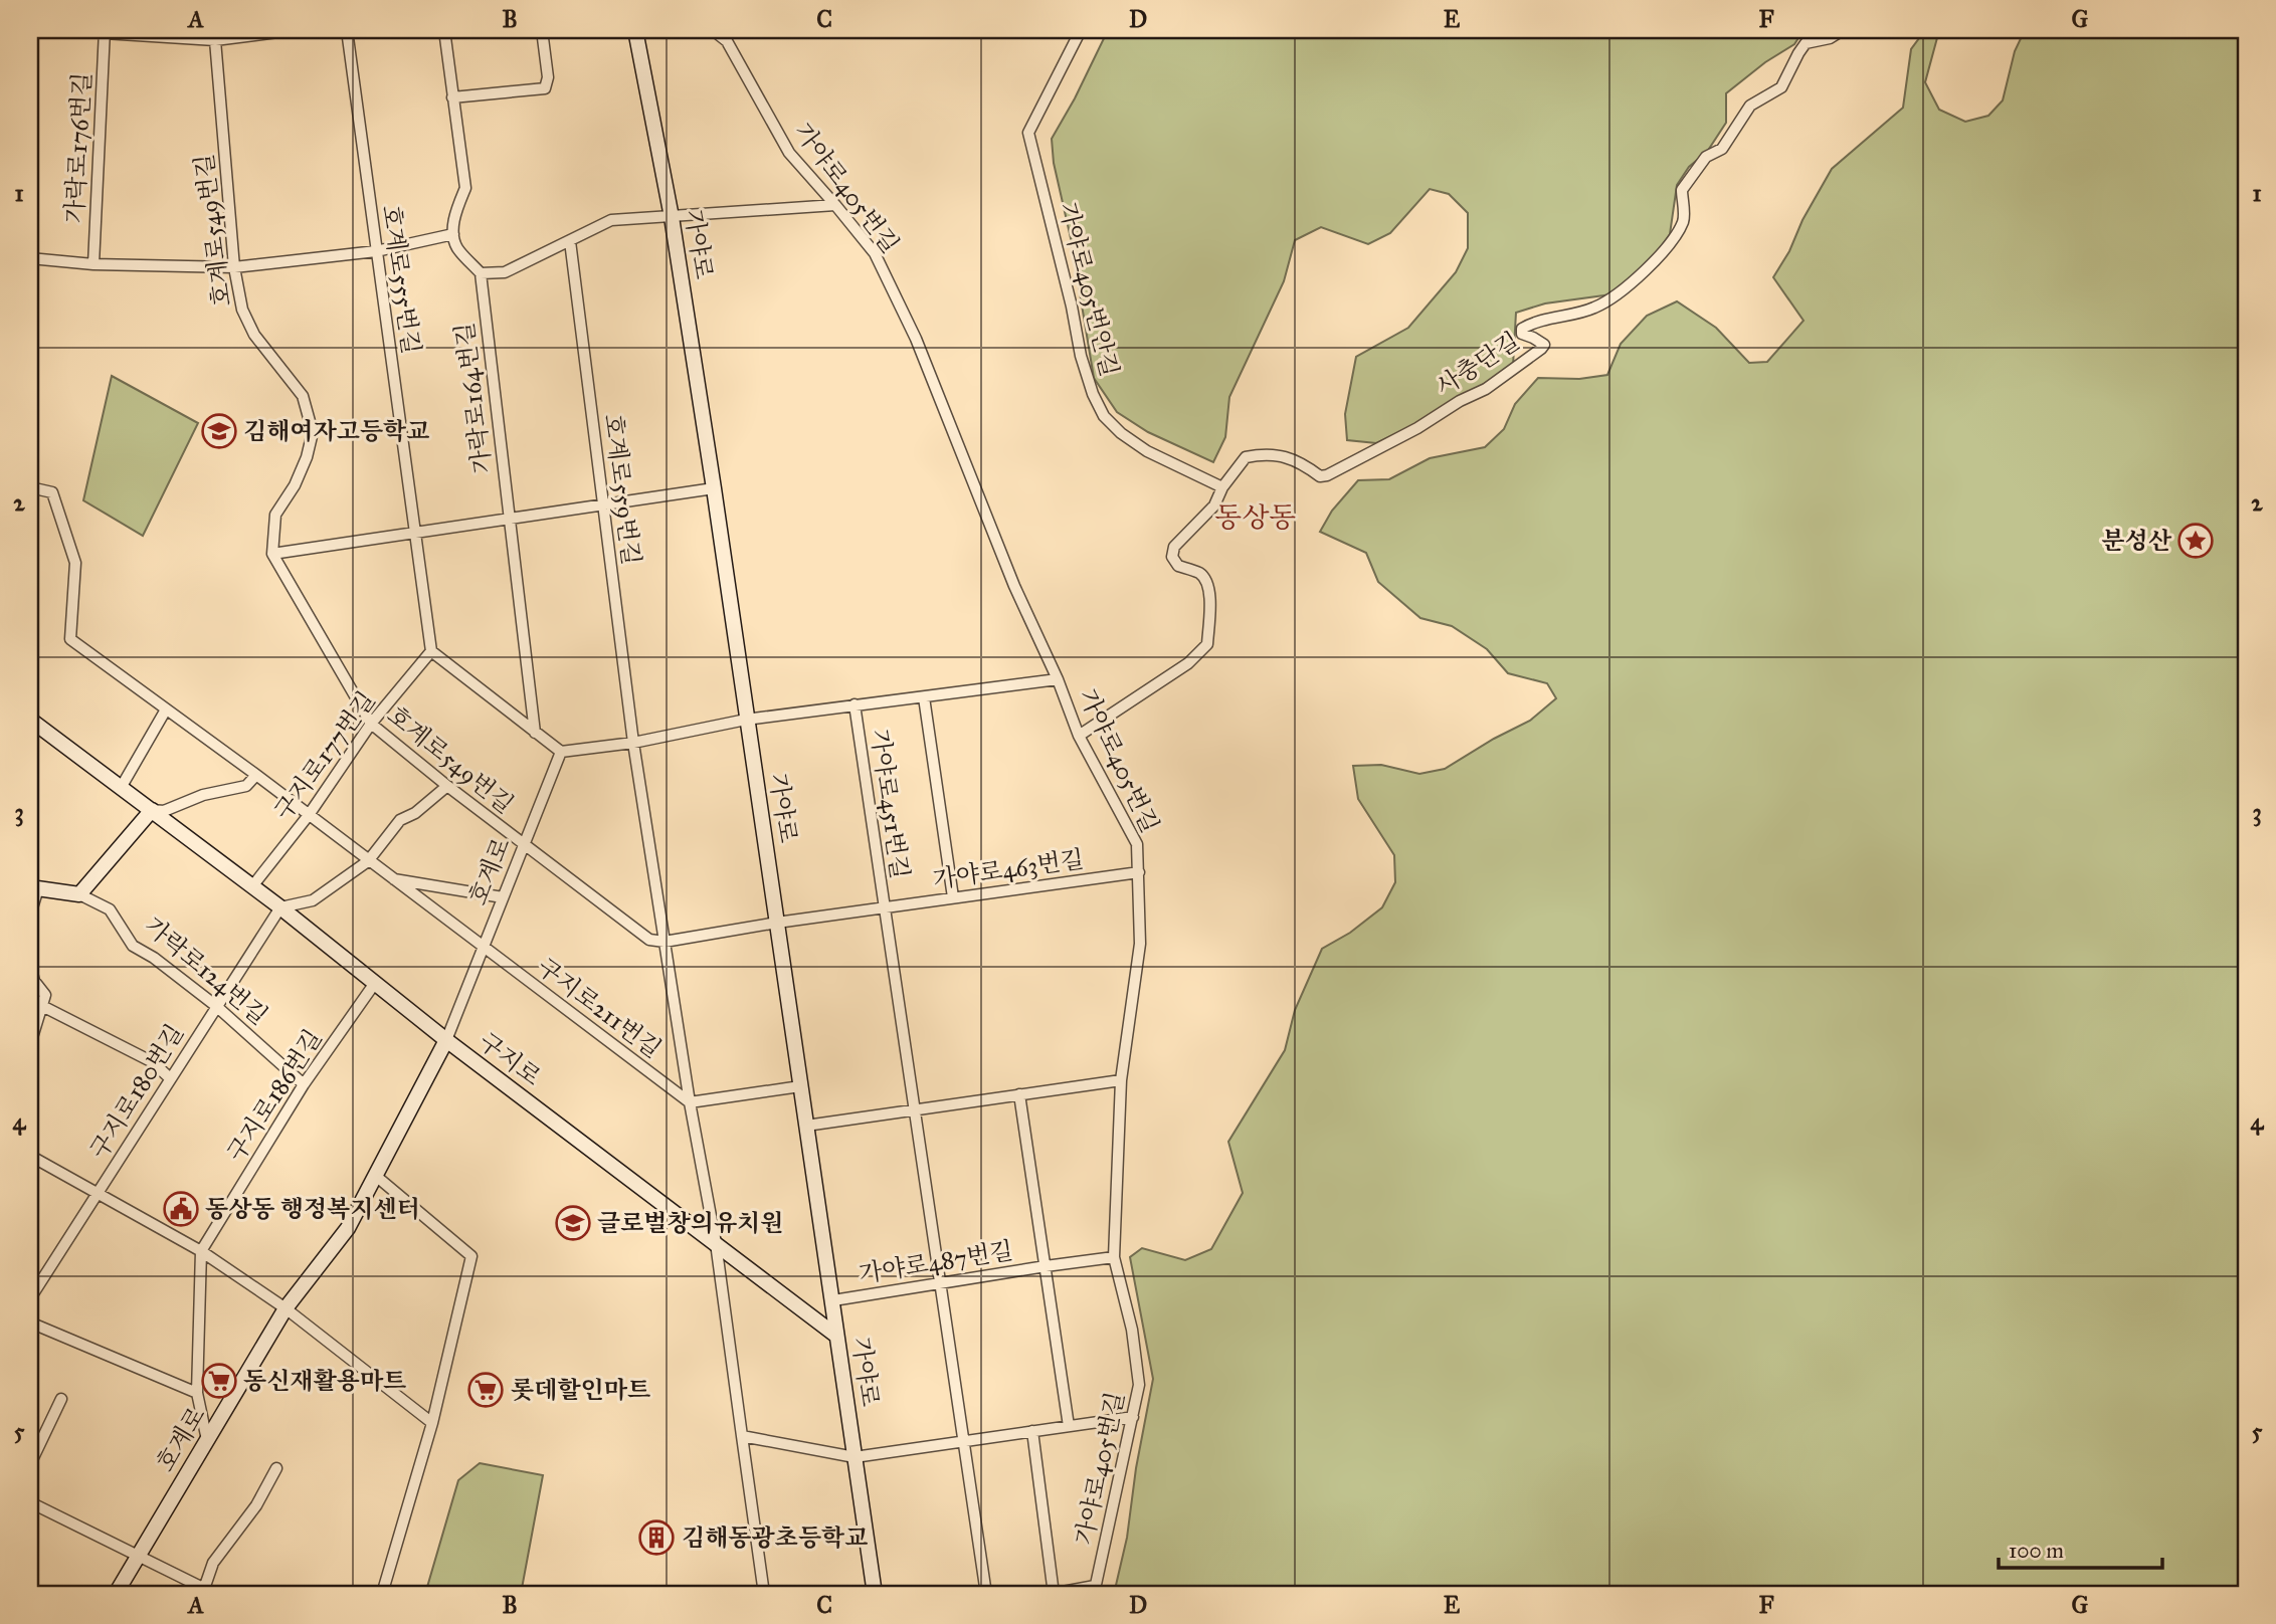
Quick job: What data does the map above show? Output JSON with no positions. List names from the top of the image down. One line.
{"streets":{"main road":["가야로","호계로","가락로124번길","구지로"],"street":["가락로176번길","가야로405번길","호계로549번길","호계로555번길","가야로405번안길","사충단길","가락로164번길","호계로559번길","구지로177번길","가야로451번길","가야로463번길","구지로211번길","구지로180번길","구지로186번길","가야로487번길"]},"crossings":[["가야로405번길","가야로451번길"],["가야로405번길","가야로463번길"],["가야로405번길","가야로487번길"],["호계로549번길","구지로177번길"],["호계로549번길","호계로"],["가야로","가야로451번길"],["가야로","가야로463번길"],["가야로","구지로"],["가야로","가야로487번길"],["호계로555번길","구지로177번길"],["가야로405번안길","사충단길"],["호계로559번길","구지로211번길"],["구지로177번길","구지로211번길"],["구지로177번길","구지로"],["가야로451번길","가야로463번길"],["호계로","구지로211번길"],["호계로","구지로"],["호계로","구지로186번길"],["가락로124번길","구지로180번길"],["가락로124번길","구지로186번길"],["구지로211번길","구지로"],["구지로","구지로180번길"],["구지로","구지로186번길"]],"districts":["동상동"],"places":{"school or university":["김해여자고등학교","글로벌창의유치원"],"place":["분성산"],"public building":["동상동 행정복지센터"],"supermarket":["동신재활용마트","롯데할인마트"],"building":["김해동광초등학교"]},"scale_bar":"100 m","grid":{"columns":["A","B","C","D","E","F","G"],"rows":["1","2","3","4","5"]}}
